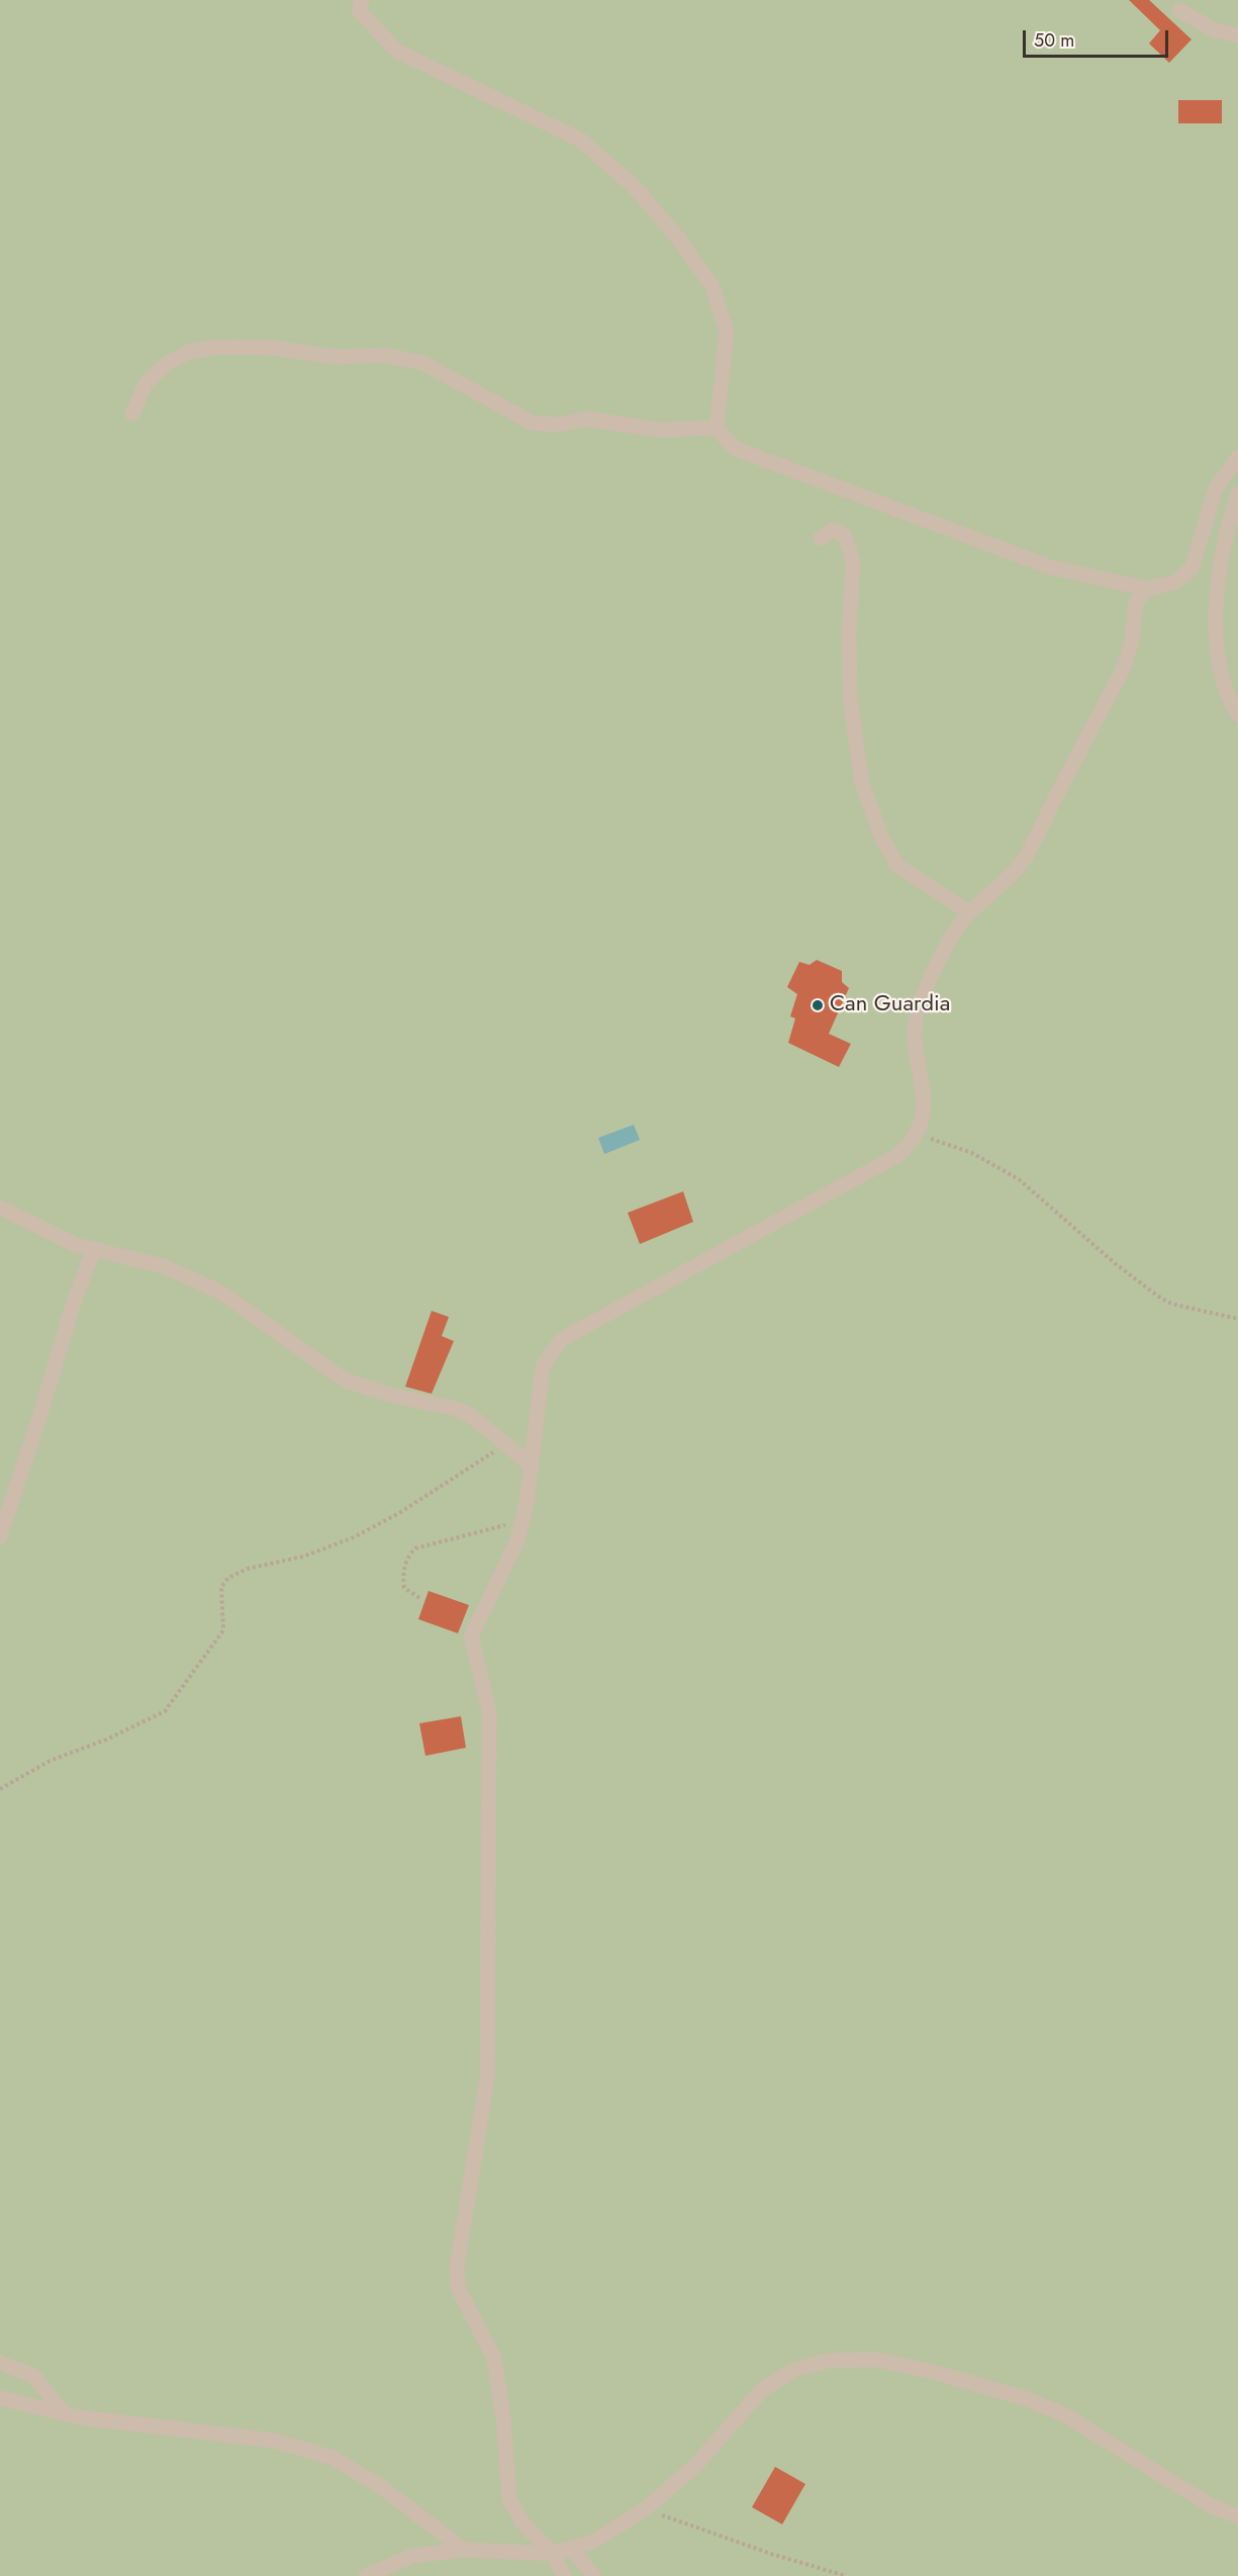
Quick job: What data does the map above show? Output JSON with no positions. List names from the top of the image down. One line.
{"places":["Can Guardia"],"scale_bar":"50 m"}
